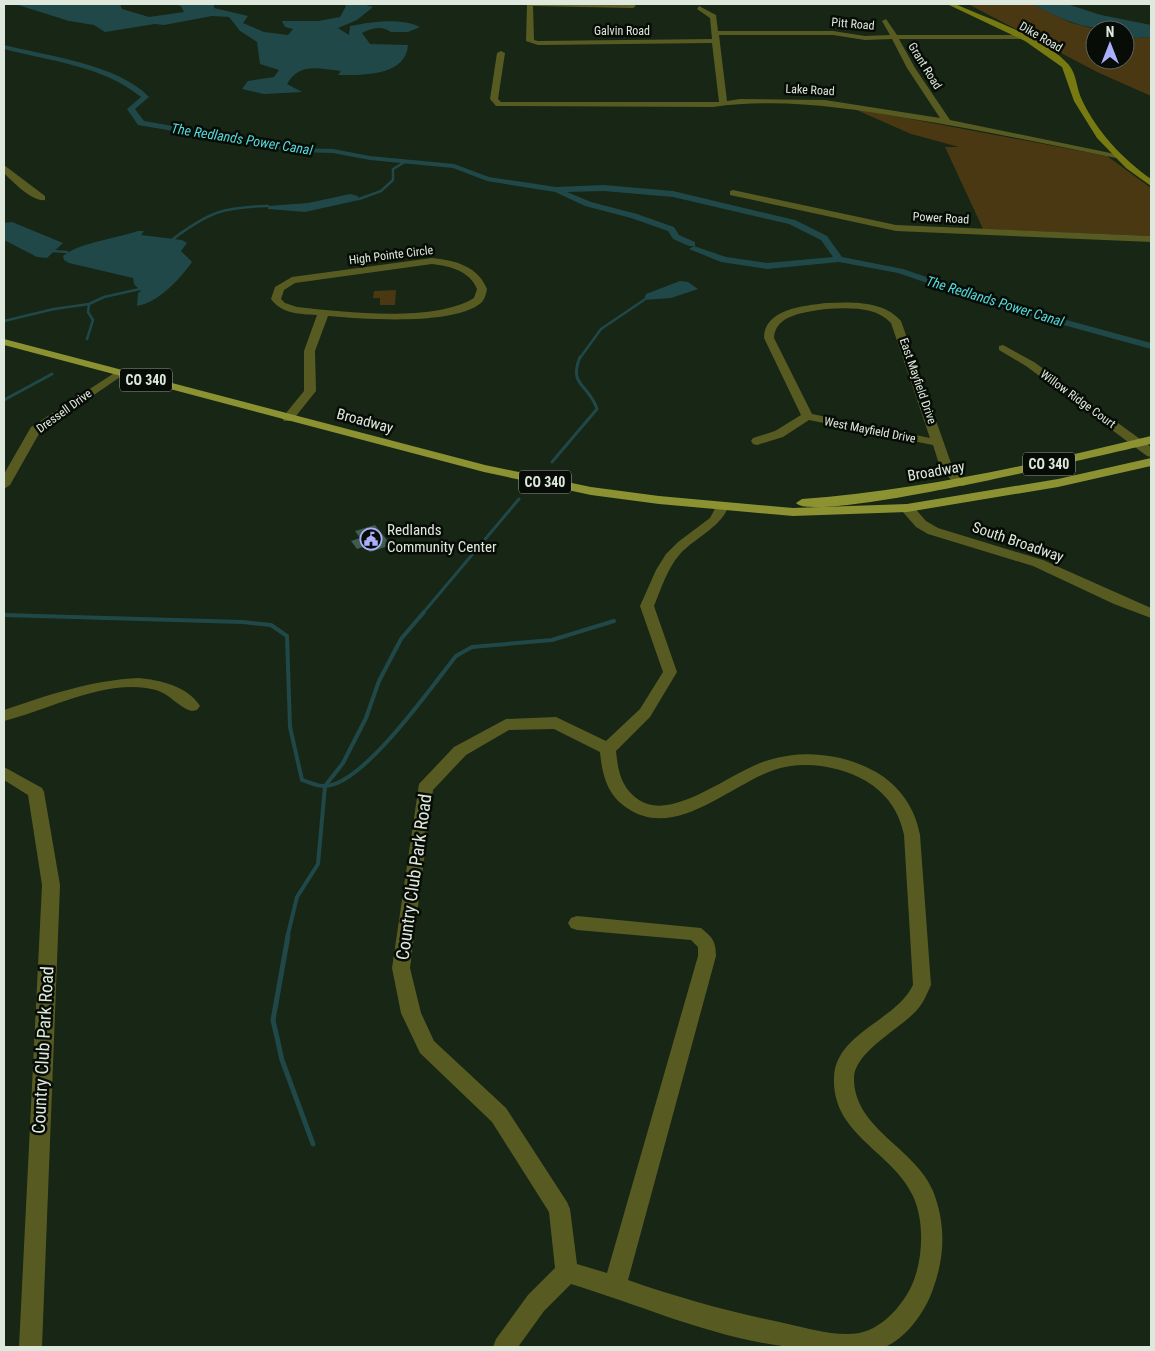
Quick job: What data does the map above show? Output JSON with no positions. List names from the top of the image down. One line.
{"streets":{"main road":["CO 340","Broadway"],"street":["Pitt Road","Galvin Road","Dike Road","Grant Road","Lake Road","Power Road","High Pointe Circle","East Mayfield Drive","Willow Ridge Court","Dressell Drive","West Mayfield Drive","South Broadway","Country Club Park Road"]},"crossings":[["Pitt Road","Galvin Road"],["Pitt Road","Dike Road"],["Pitt Road","Grant Road"],["Dike Road","Lake Road"],["Grant Road","Lake Road"],["East Mayfield Drive","Broadway"],["East Mayfield Drive","West Mayfield Drive"],["Willow Ridge Court","Broadway"],["Dressell Drive","Broadway"],["Broadway","South Broadway"]],"water":["The Redlands Power Canal"],"places":{"public building":["Redlands Community Center"]},"north":"top"}
